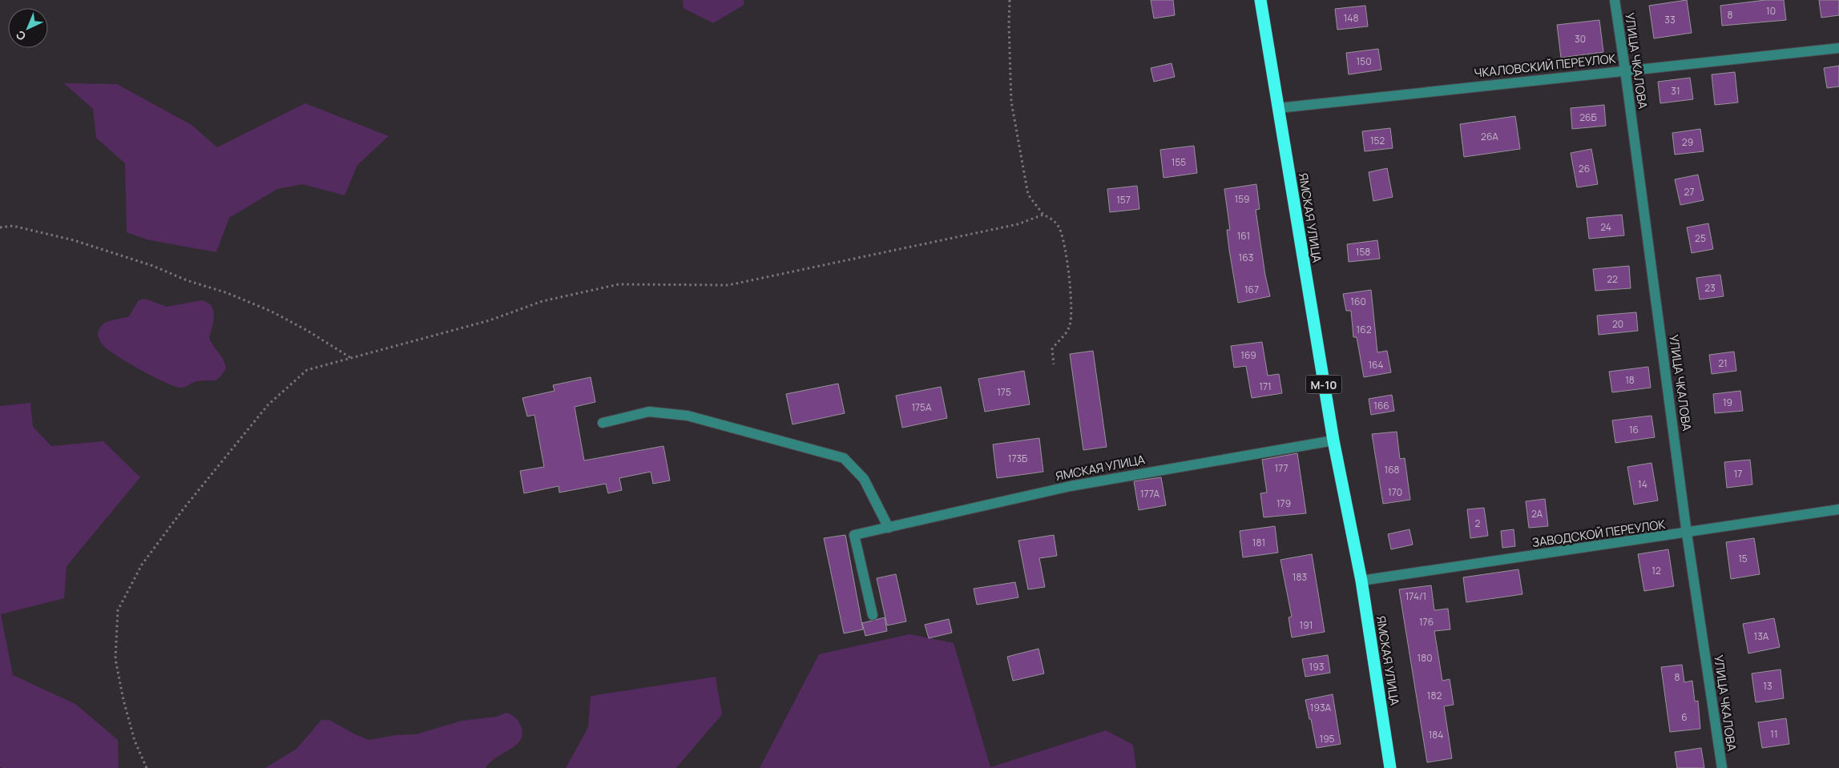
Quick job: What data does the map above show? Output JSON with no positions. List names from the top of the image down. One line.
{"streets":{"highway":["ЯМСКАЯ УЛИЦА","М-10"],"street":["УЛИЦА ЧКАЛОВА","ЧКАЛОВСКИЙ ПЕРЕУЛОК","ЗАВОДСКОЙ ПЕРЕУЛОК"]},"crossings":[["УЛИЦА ЧКАЛОВА","ЧКАЛОВСКИЙ ПЕРЕУЛОК"],["УЛИЦА ЧКАЛОВА","ЗАВОДСКОЙ ПЕРЕУЛОК"],["ЧКАЛОВСКИЙ ПЕРЕУЛОК","ЯМСКАЯ УЛИЦА"],["ЯМСКАЯ УЛИЦА","ЗАВОДСКОЙ ПЕРЕУЛОК"]],"house_numbers":["10","8","148","33","30","150","31","26Б","26А","152","29","155","26","27","159","157","24","161","25","158","163","22","23","167","160","20","162","169","21","164","18","171","175","19","166","175А","16","173Б","177","168","17","14","170","177А","179","2А","2","181","15","12","183","174/1","176","191","13А","180","193","8","13","182","193А","6","11","184","195"],"north":"bottom left"}
